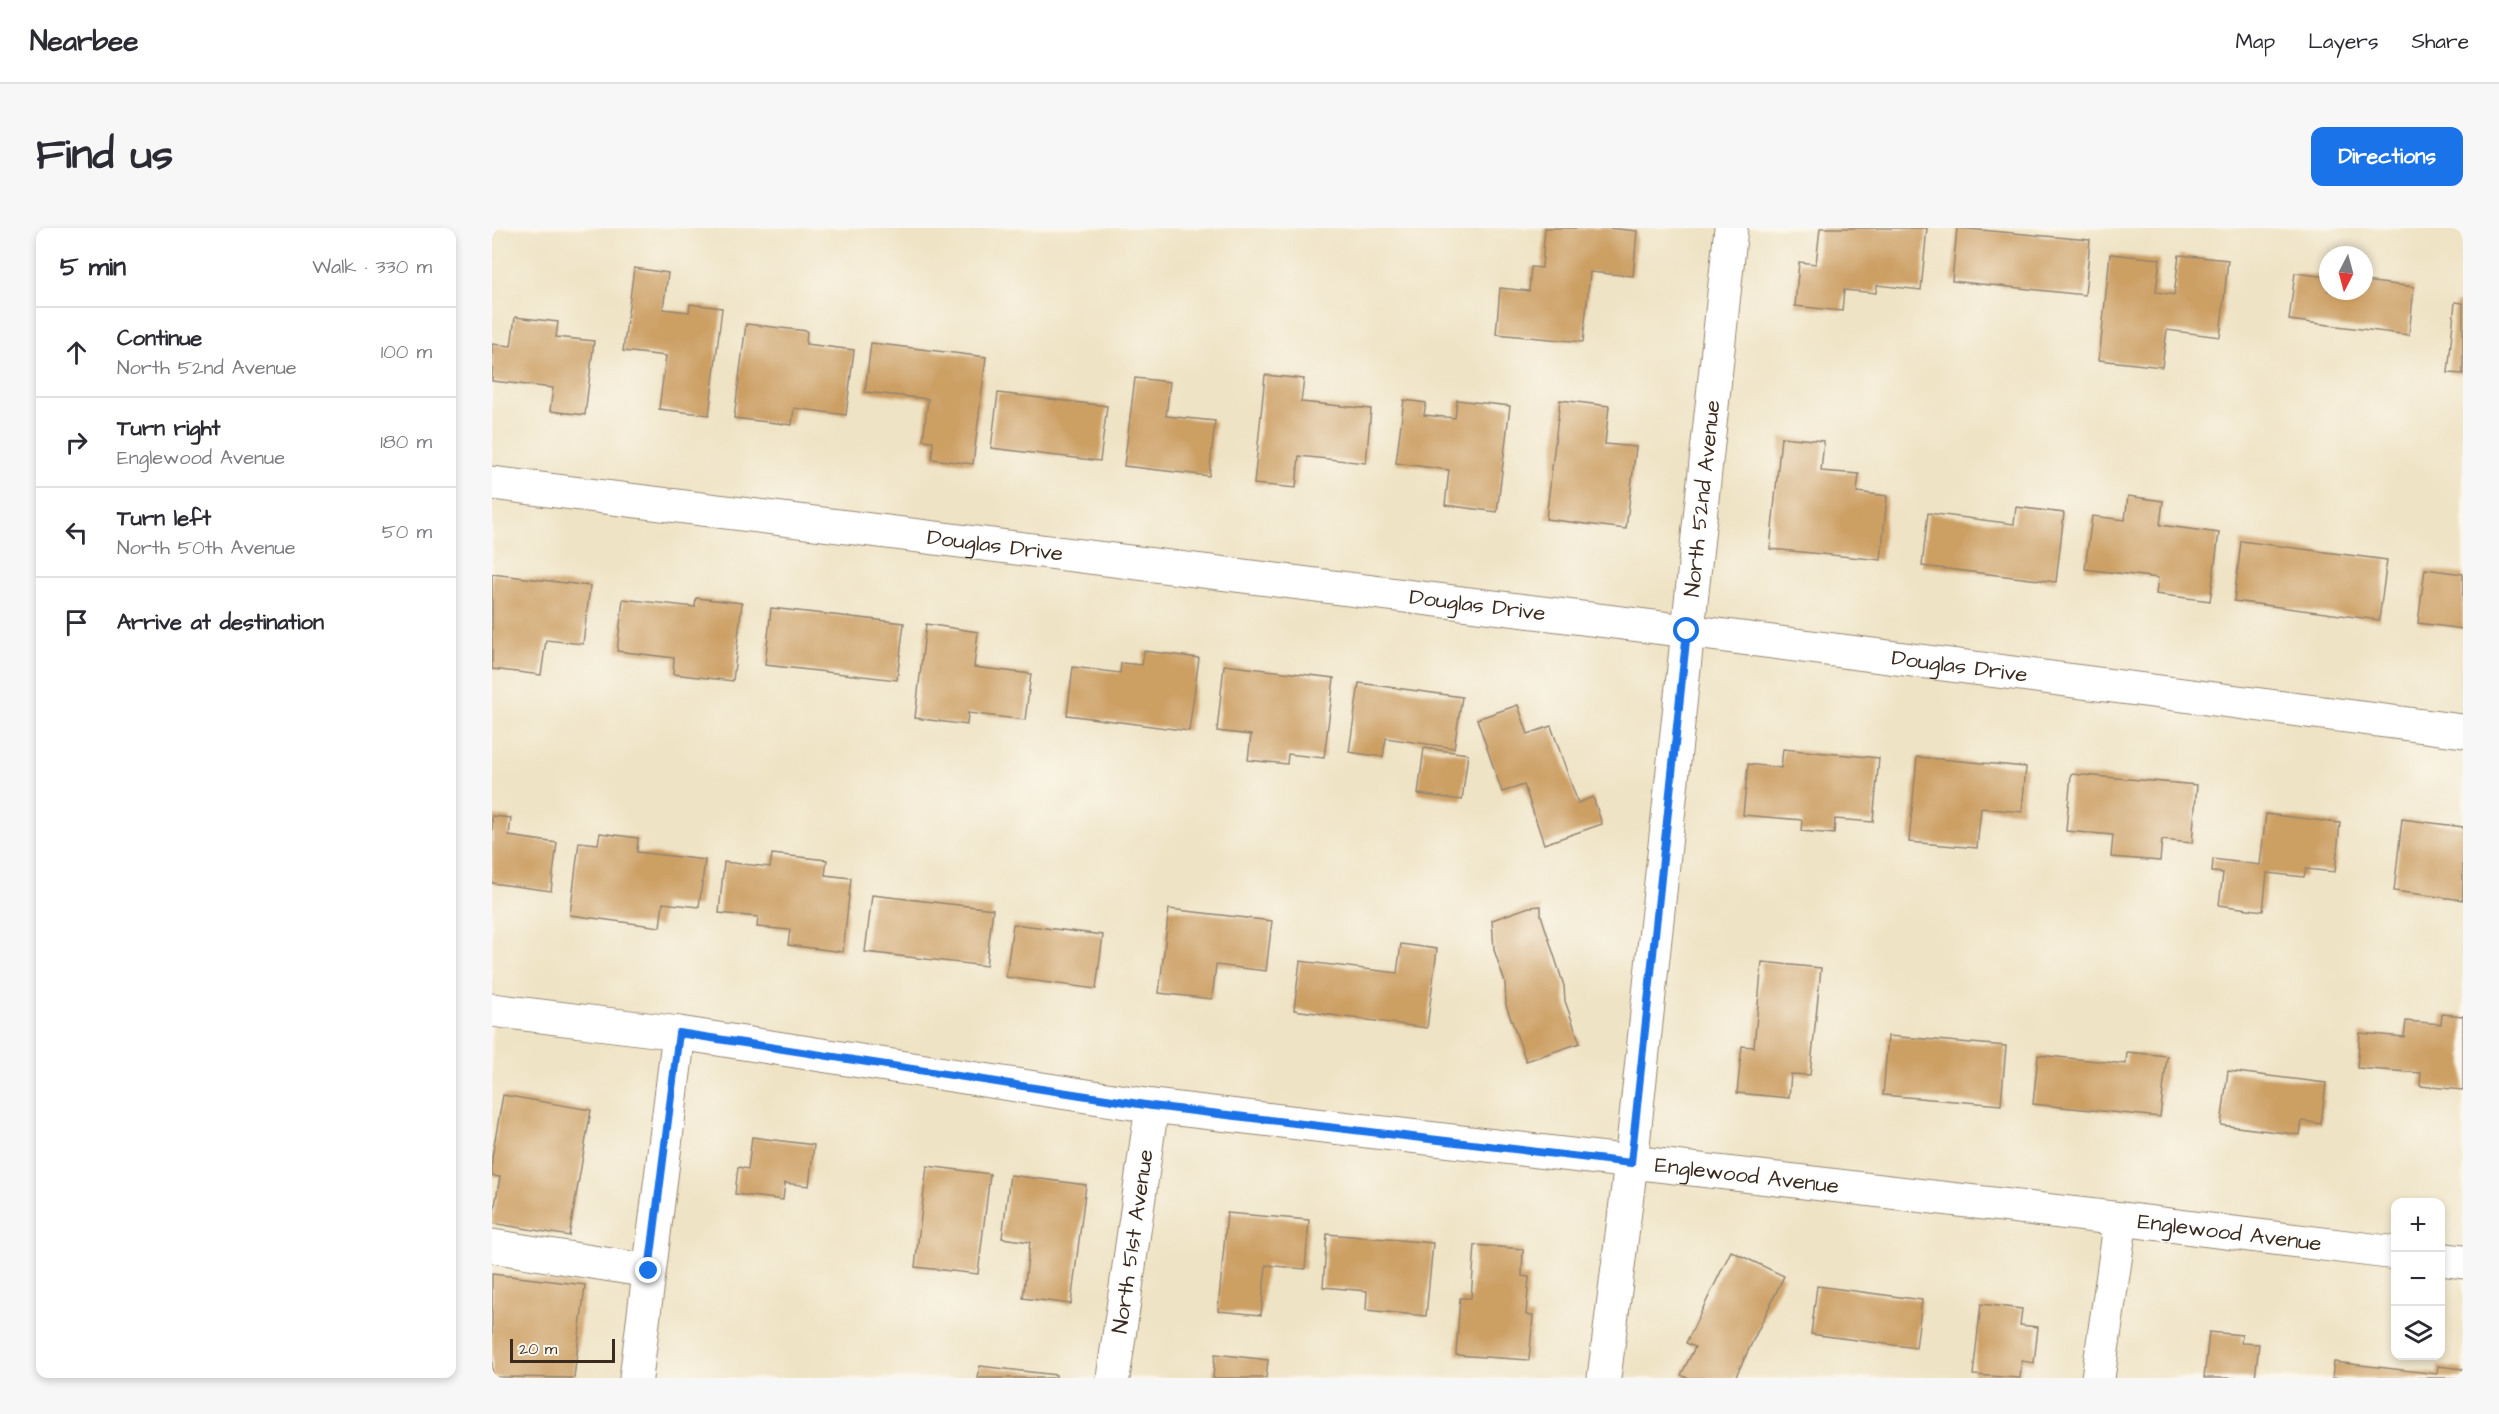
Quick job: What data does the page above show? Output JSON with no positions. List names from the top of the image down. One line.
{"streets":{"street":["North 52nd Avenue","Douglas Drive","Englewood Avenue","North 51st Avenue"]},"crossings":[["North 52nd Avenue","Douglas Drive"],["North 52nd Avenue","Englewood Avenue"],["Englewood Avenue","North 51st Avenue"]],"scale_bar":"20 m","north":"bottom","page":{"header":"Nearbee","nav":["Map","Layers","Share"],"title":"Find us","buttons":"Directions","heading":["5 min","Walk · 330 m"],"list":[["Continue","North 52nd Avenue","100 m"],["Turn right","Englewood Avenue","180 m"],["Turn left","North 50th Avenue","50 m"],"Arrive at destination"],"map_buttons":["+","−"],"scale":"20 m"}}
